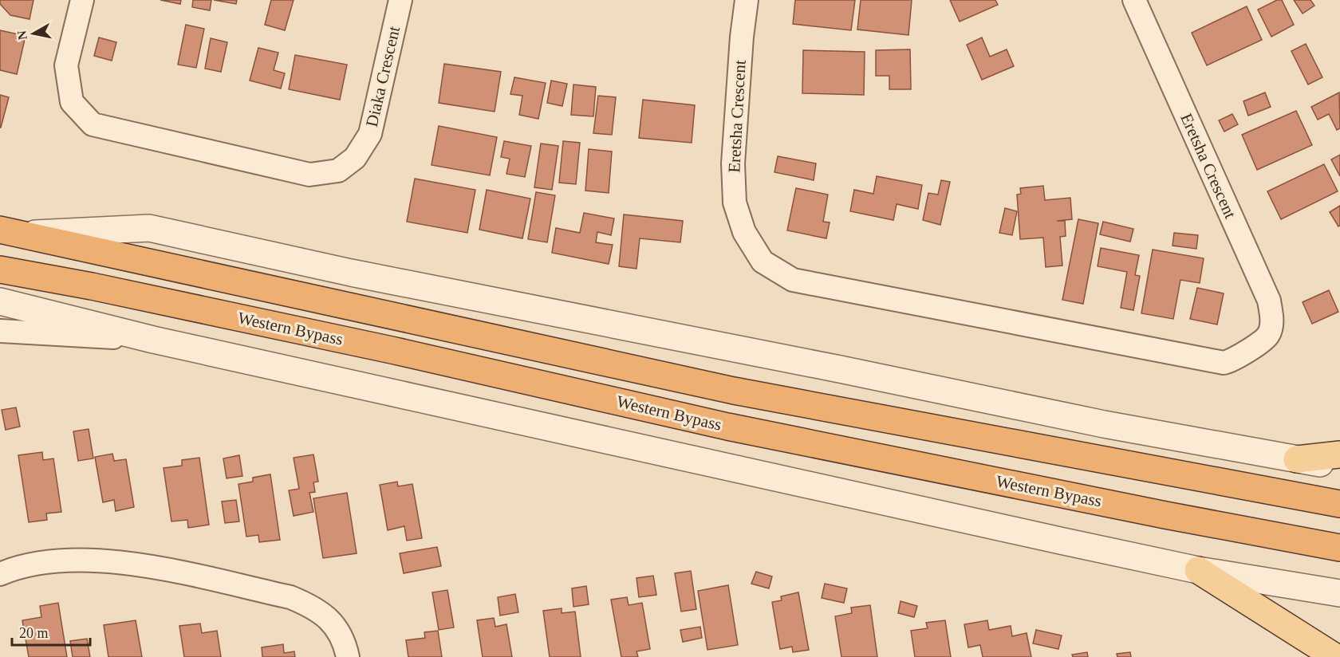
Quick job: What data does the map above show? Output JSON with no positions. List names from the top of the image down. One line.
{"streets":{"highway":["Western Bypass"],"street":["Diaka Crescent","Eretsha Crescent"]},"scale_bar":"20 m","north":"left"}
